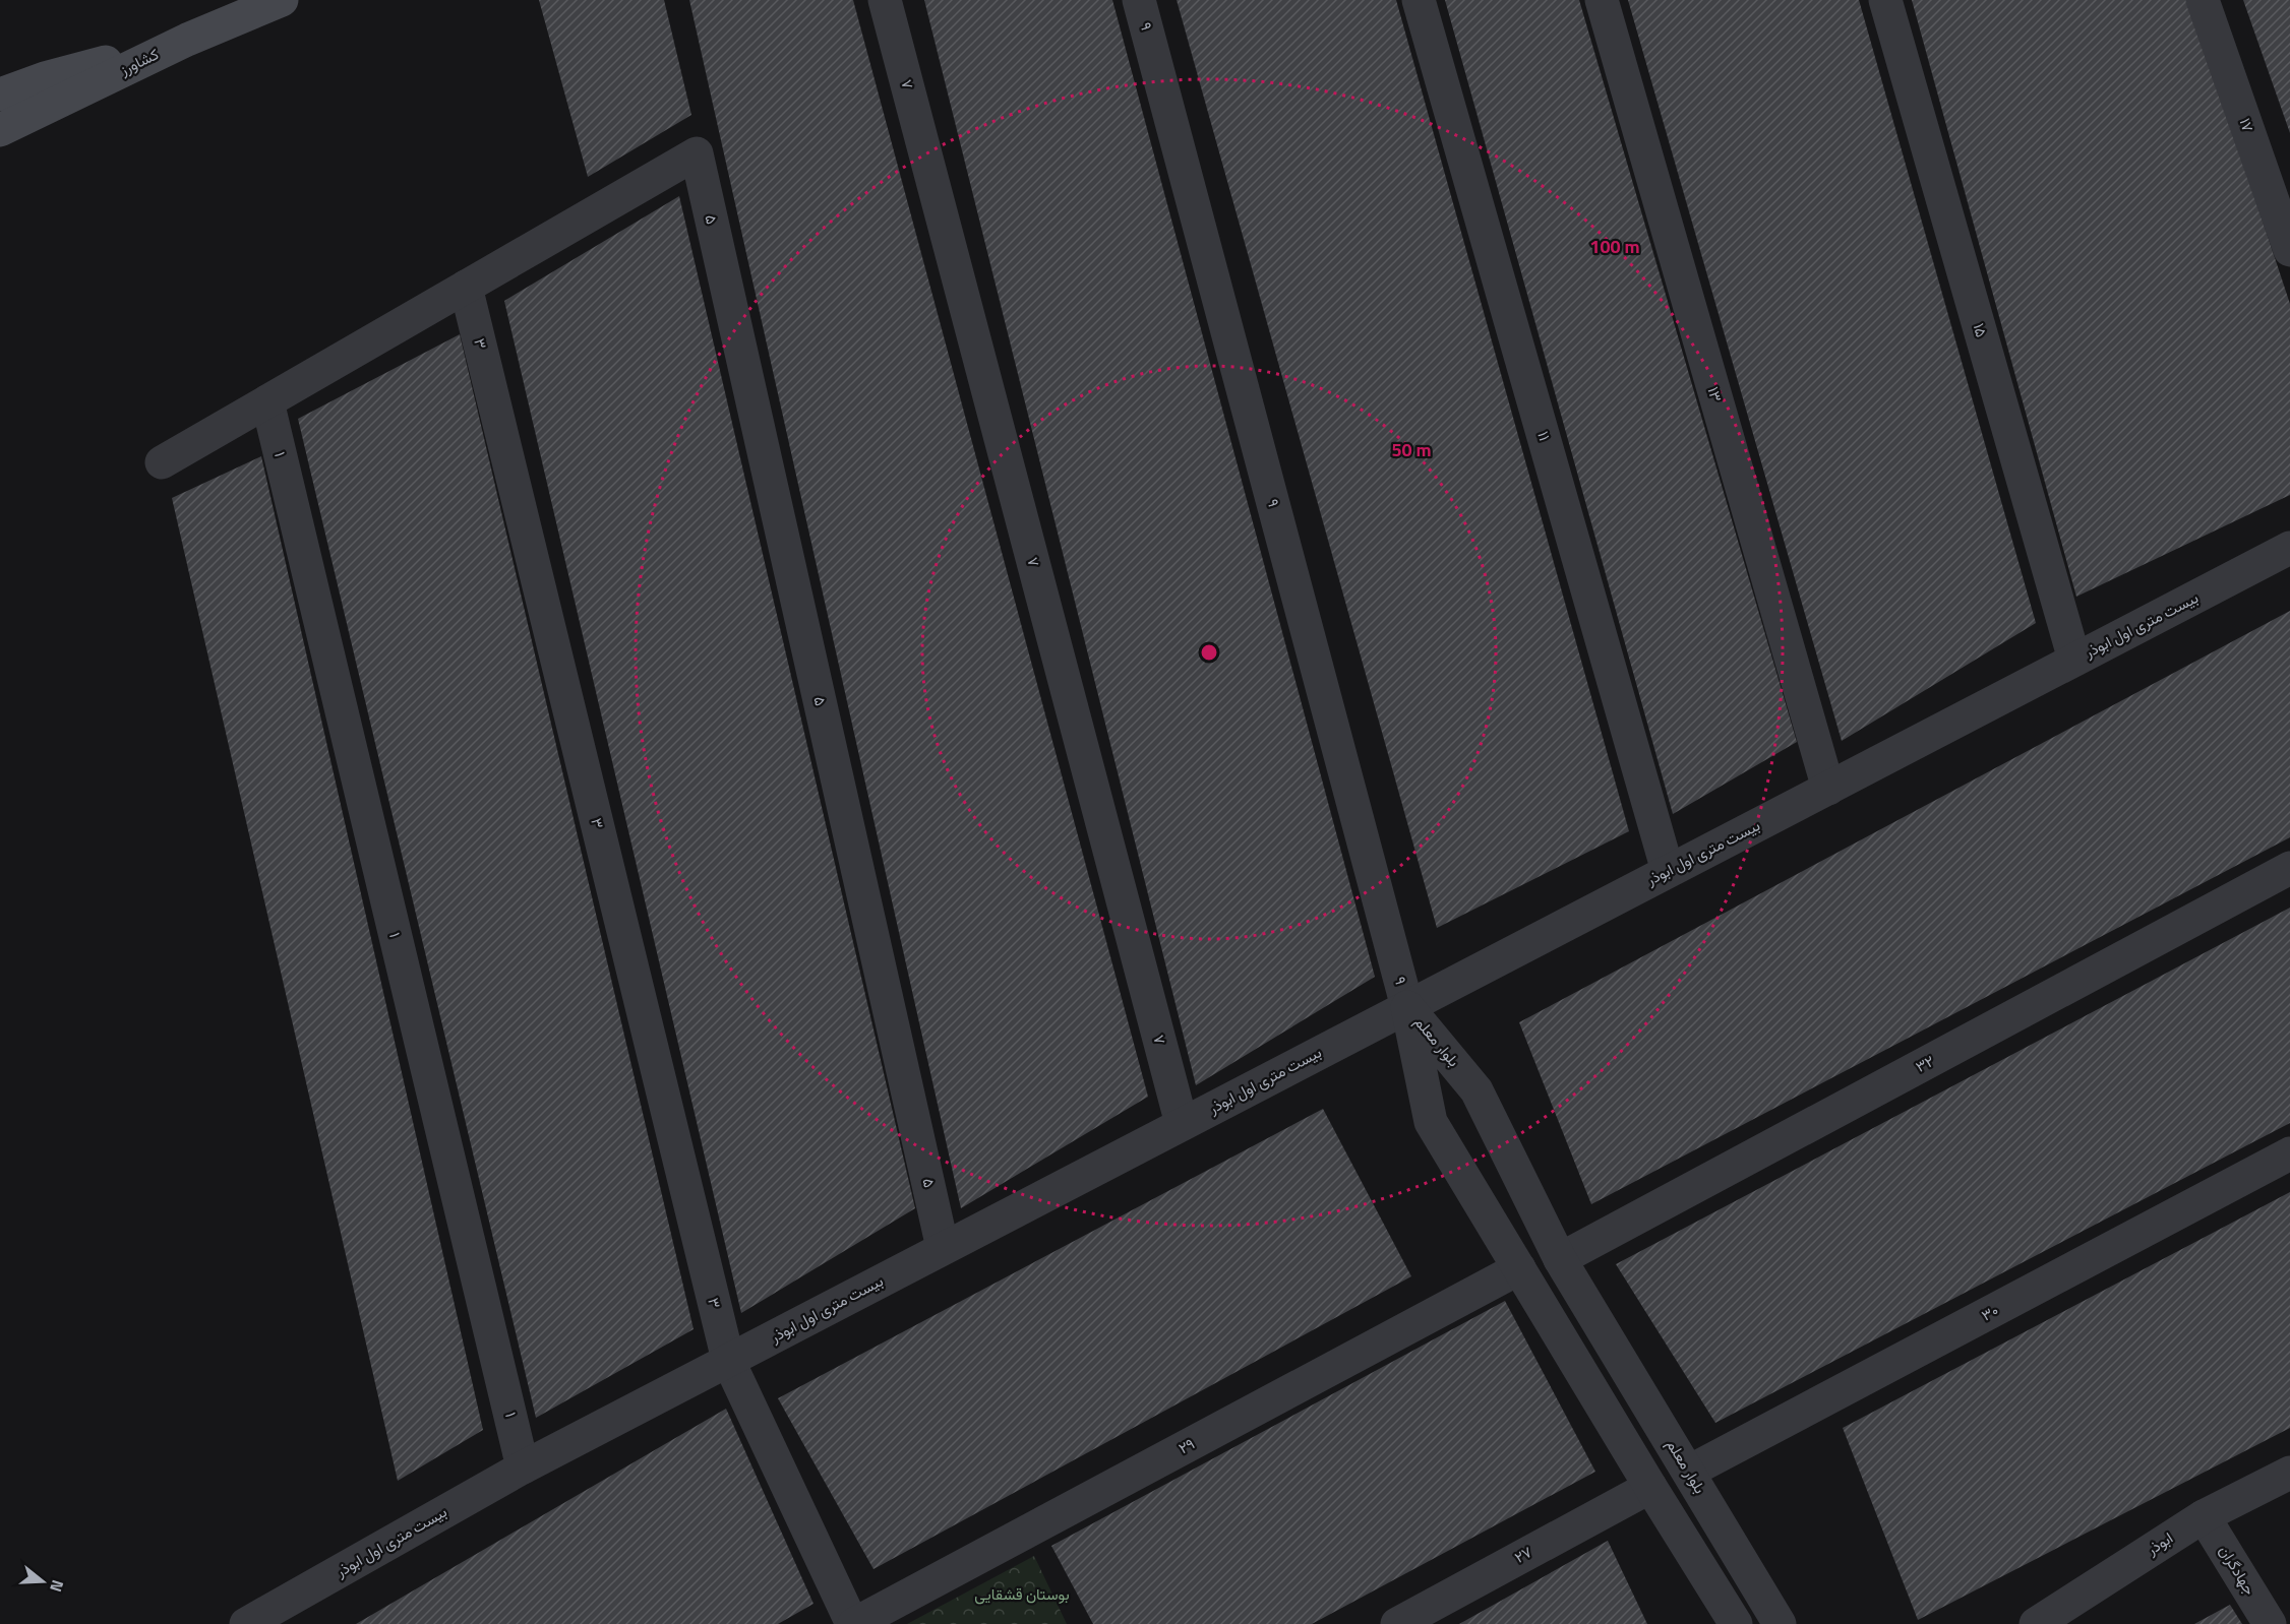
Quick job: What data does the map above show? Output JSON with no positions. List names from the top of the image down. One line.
{"streets":{"main road":["کشاورز"],"street":["۹","۷","۱۷","۵","۱۵","۳","۱۳","۱۱","۱","بیست متری اول ابوذر","بلوار معلم","۳۲","۳۰","۲۹","ابوذر","۲۷","جهادگران"]},"crossings":[["۹","بیست متری اول ابوذر"],["۹","بلوار معلم"],["۷","بیست متری اول ابوذر"],["۵","۳"],["۵","بیست متری اول ابوذر"],["۱۵","بیست متری اول ابوذر"],["۳","بیست متری اول ابوذر"],["۳","۲۹"],["۱۳","بیست متری اول ابوذر"],["۱۱","بیست متری اول ابوذر"],["۱","بیست متری اول ابوذر"],["بیست متری اول ابوذر","بلوار معلم"],["بلوار معلم","۳۲"],["بلوار معلم","۳۰"],["بلوار معلم","۲۹"],["بلوار معلم","۲۷"],["ابوذر","جهادگران"]],"parks":["بوستان قشقایی"],"north":"right","rings":["100 m","50 m"]}
